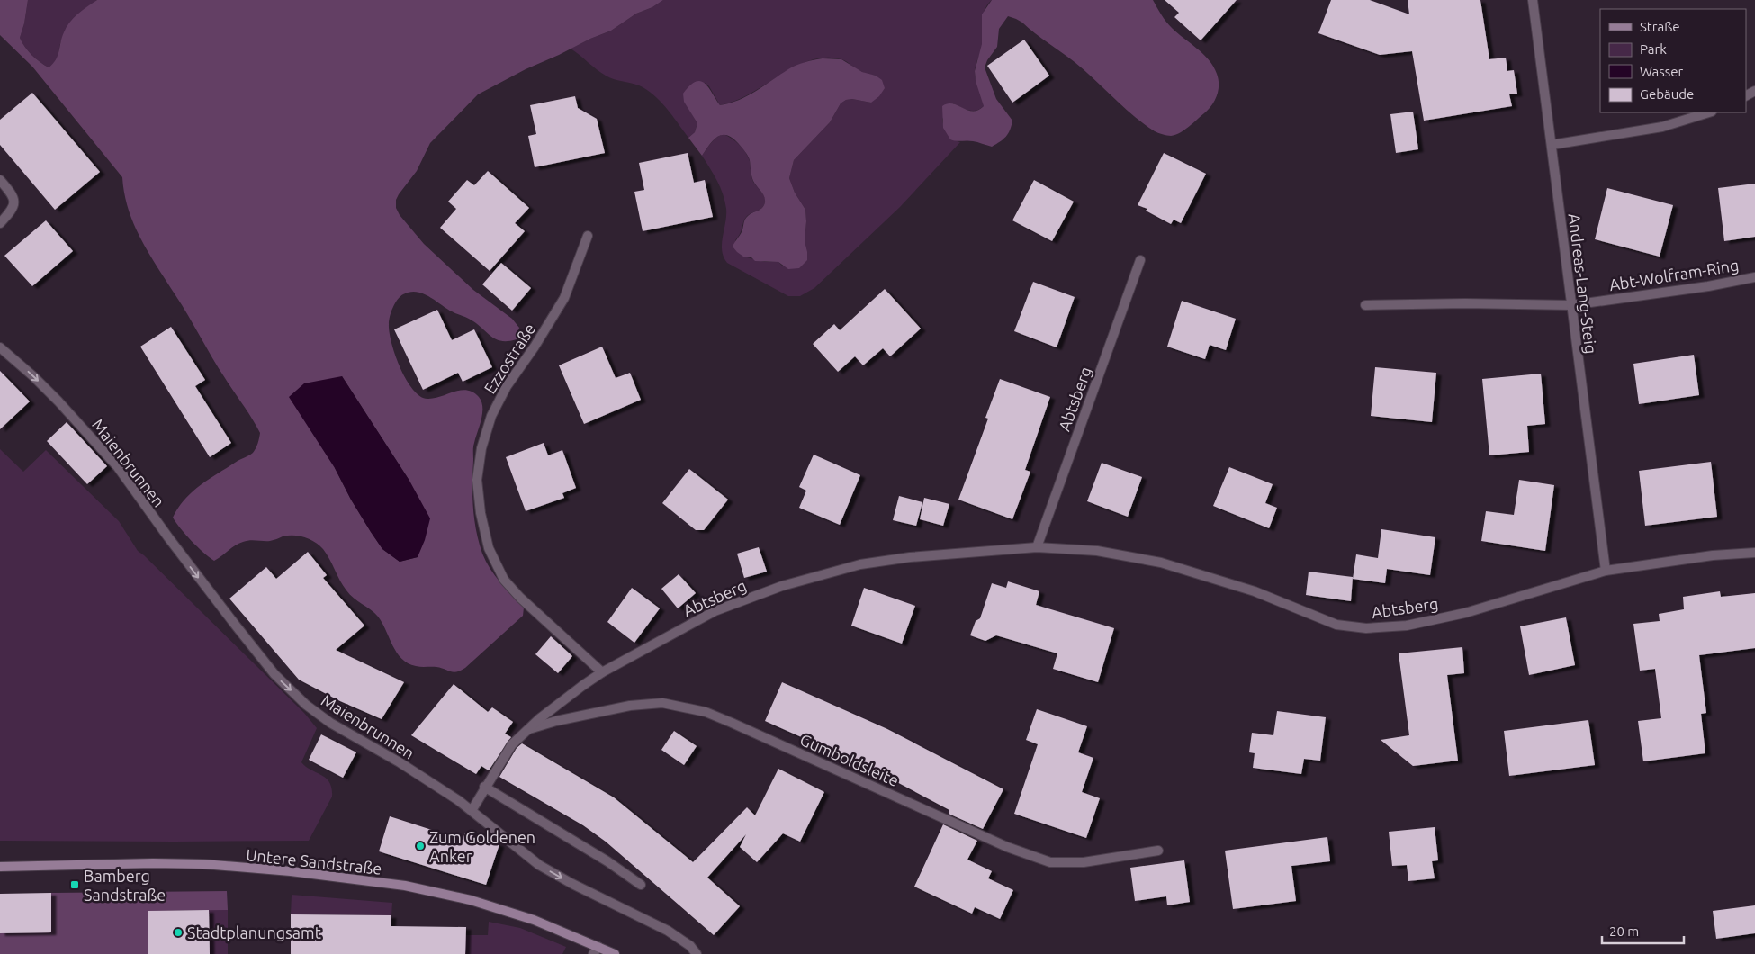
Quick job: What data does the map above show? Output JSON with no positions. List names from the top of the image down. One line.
{"streets":{"street":["Abt-Wolfram-Ring","Andreas-Lang-Steig","Ezzostraße","Abtsberg","Maienbrunnen","Gumboldsleite","Untere Sandstraße"]},"crossings":[["Abt-Wolfram-Ring","Andreas-Lang-Steig"],["Andreas-Lang-Steig","Abtsberg"],["Ezzostraße","Abtsberg"],["Abtsberg","Maienbrunnen"],["Abtsberg","Gumboldsleite"]],"one_way":["Maienbrunnen"],"places":{"other":["Zum Goldenen Anker","Stadtplanungsamt"],"transit":["Bamberg Sandstraße"]},"legend":["Straße","Park","Wasser","Gebäude"],"scale_bar":"20 m"}
